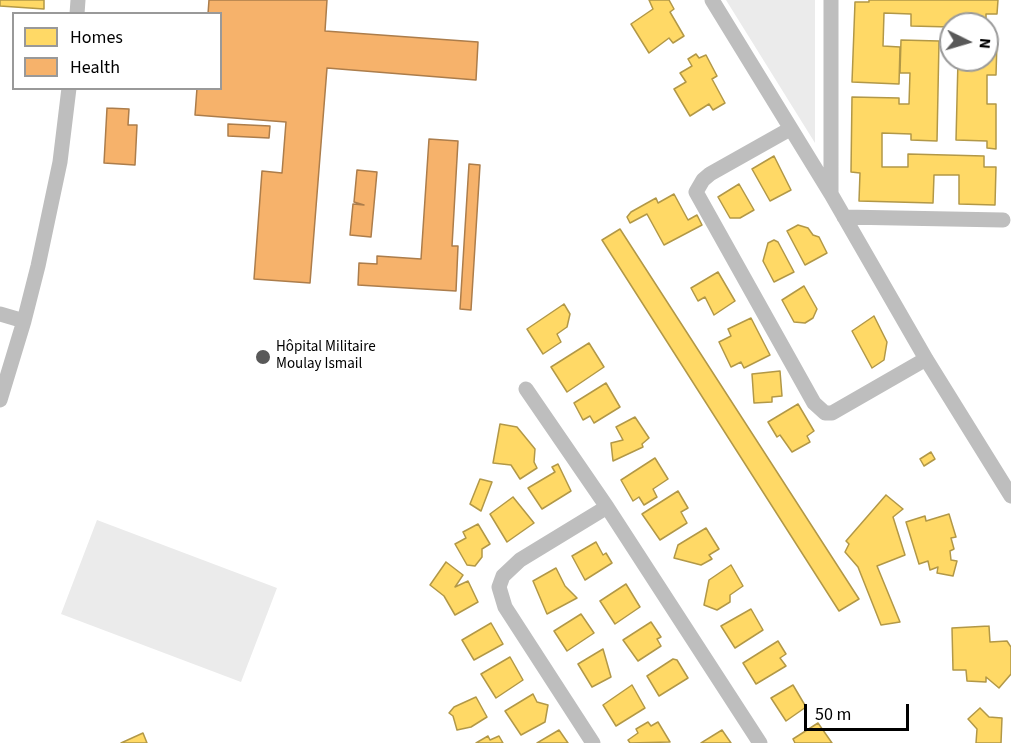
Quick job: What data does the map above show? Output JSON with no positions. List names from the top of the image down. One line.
{"places":["Hôpital Militaire Moulay Ismail"],"legend":["Homes","Health"],"scale_bar":"50 m","north":"right"}
